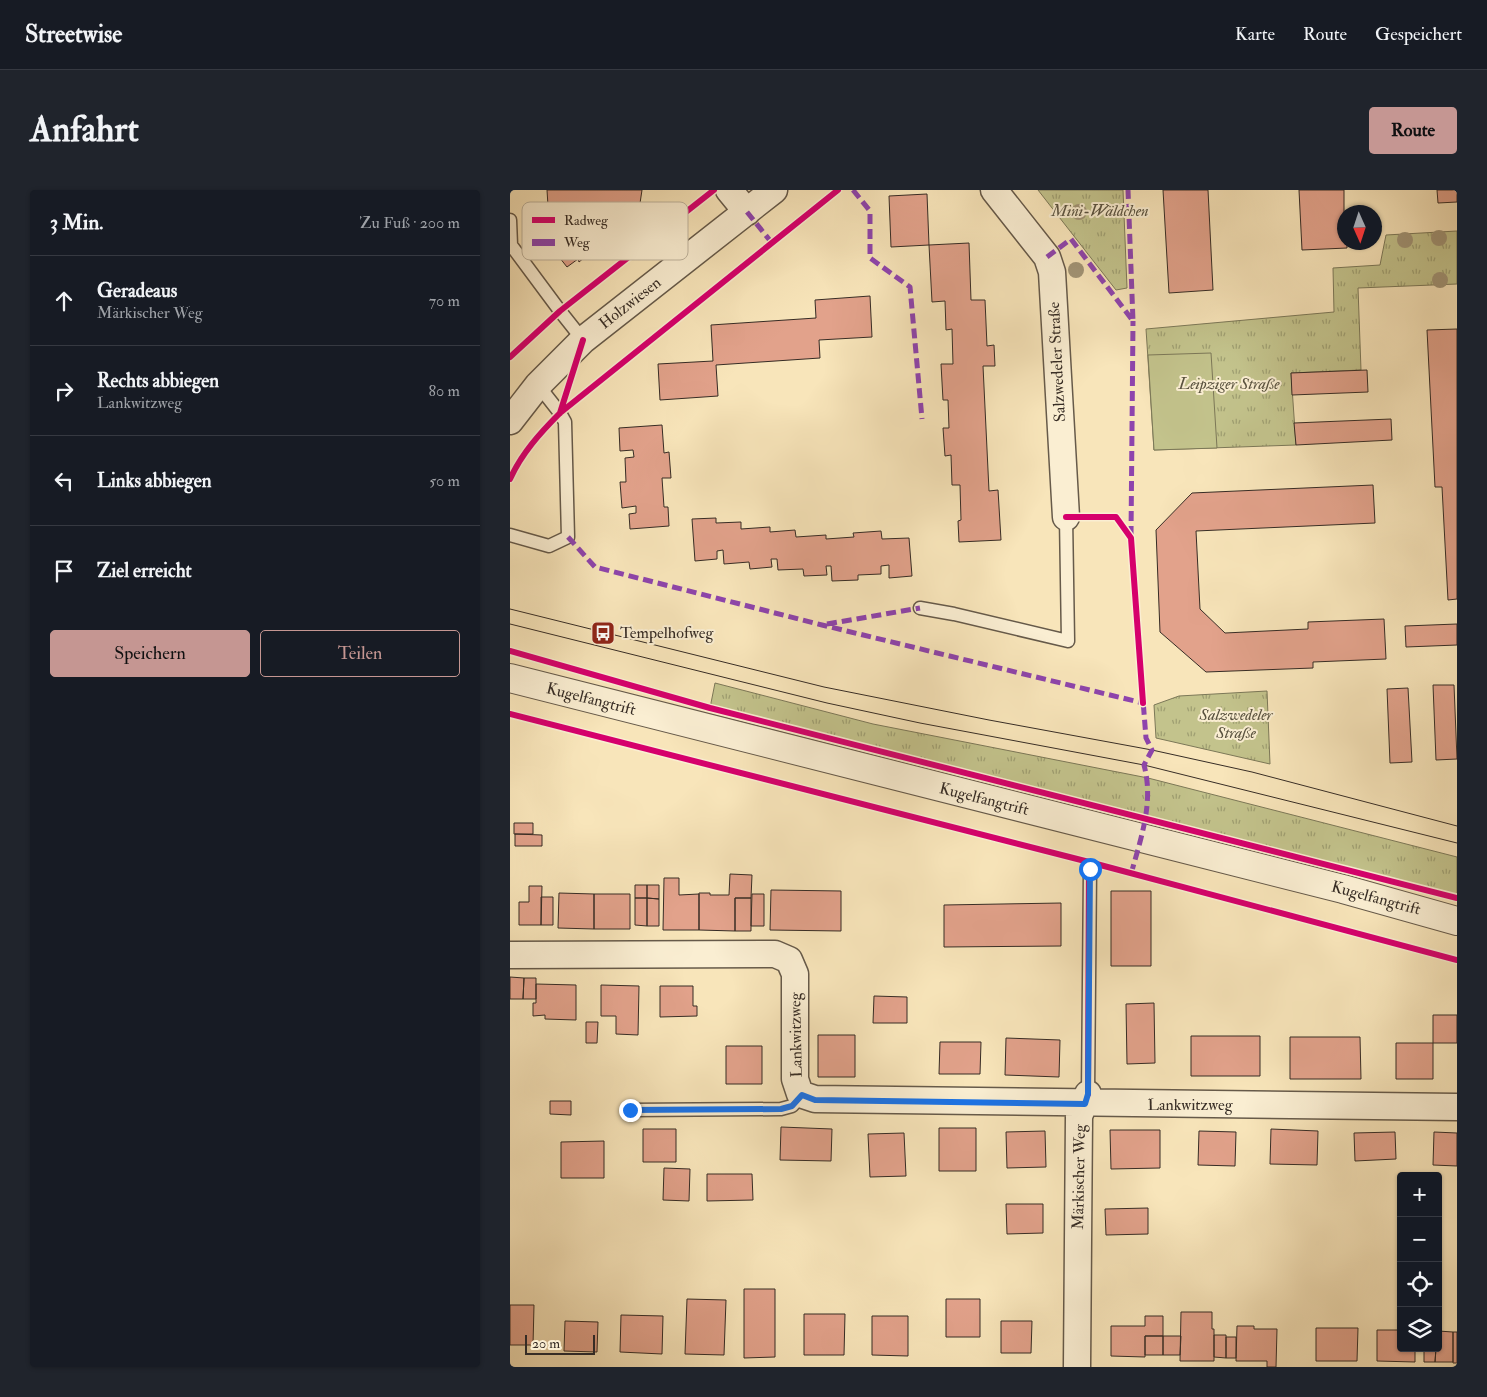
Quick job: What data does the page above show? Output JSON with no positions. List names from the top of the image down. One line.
{"streets":{"street":["Holzwiesen","Salzwedeler Straße","Kugelfangtrift","Lankwitzweg","Märkischer Weg"]},"crossings":[["Lankwitzweg","Märkischer Weg"]],"parks":["Mini-Wäldchen","Leipziger Straße","Salzwedeler Straße"],"places":{"bus stop":["Tempelhofweg"]},"legend":["Radweg","Weg"],"scale_bar":"20 m","north":"bottom","page":{"header":"Streetwise","nav":["Karte","Route","Gespeichert"],"buttons":["Route",["Speichern","Teilen"]],"title":"Anfahrt","heading":["3 Min.","Zu Fuß · 200 m"],"list":[["Geradeaus","Märkischer Weg","70 m"],["Rechts abbiegen","Lankwitzweg","80 m"],["Links abbiegen","50 m"],"Ziel erreicht"],"map_buttons":["+","−"],"scale":"20 m"}}
